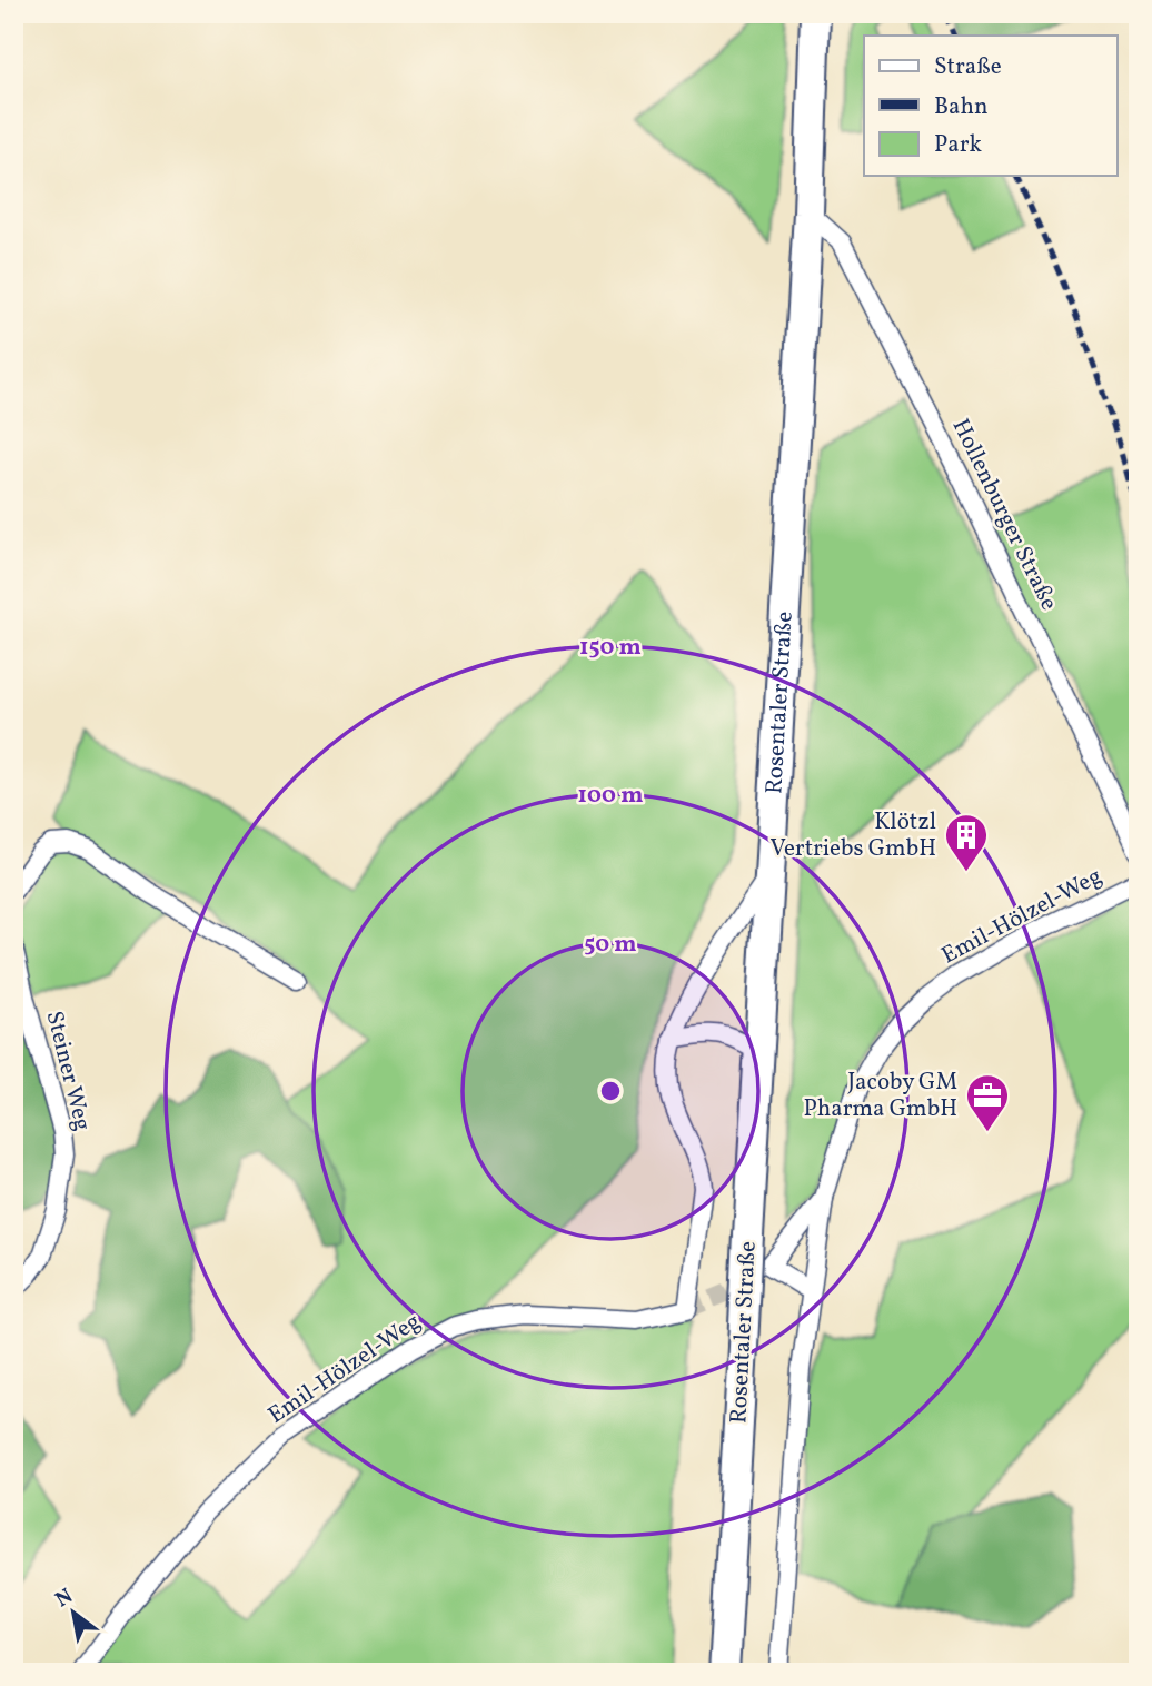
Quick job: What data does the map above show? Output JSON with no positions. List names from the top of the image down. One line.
{"streets":{"main road":["Rosentaler Straße"],"street":["Hollenburger Straße","Emil-Hölzel-Weg","Steiner Weg"]},"crossings":[["Hollenburger Straße","Rosentaler Straße"],["Rosentaler Straße","Emil-Hölzel-Weg"]],"places":{"building":["Klötzl Vertriebs GmbH"],"office":["Jacoby GM Pharma GmbH"]},"legend":["Straße","Bahn","Park"],"north":"top left","rings":["150 m","100 m","50 m"]}
